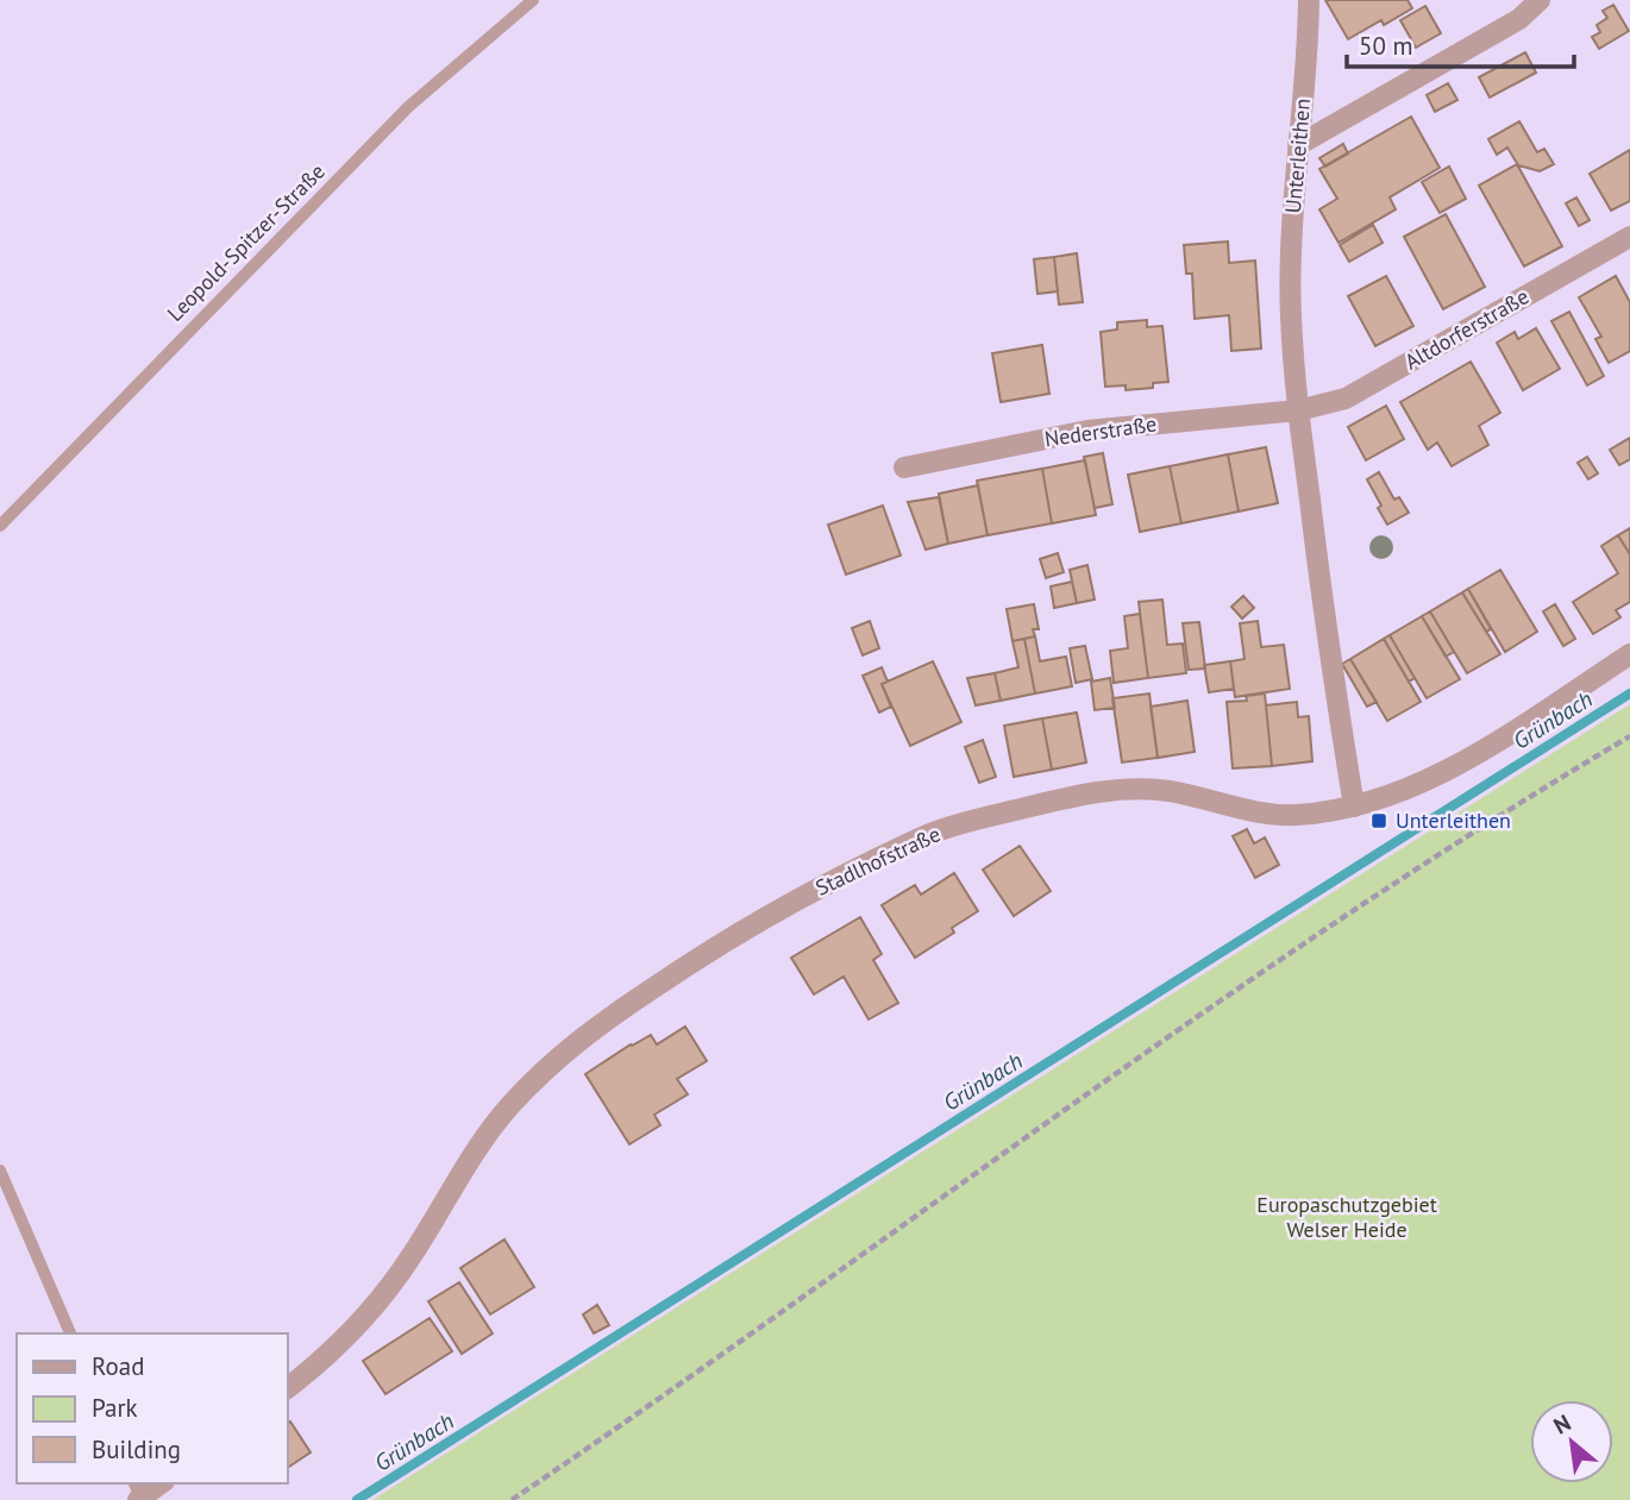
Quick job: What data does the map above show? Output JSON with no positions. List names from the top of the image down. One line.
{"streets":{"street":["Unterleithen","Altdorferstraße","Nederstraße","Stadlhofstraße"],"lane":["Leopold-Spitzer-Straße"]},"crossings":[["Unterleithen","Altdorferstraße"],["Unterleithen","Nederstraße"],["Unterleithen","Stadlhofstraße"],["Altdorferstraße","Nederstraße"]],"water":["Grünbach"],"parks":["Europaschutzgebiet Welser Heide"],"places":{"transit":["Unterleithen"]},"legend":["Road","Park","Building"],"scale_bar":"50 m","north":"top left"}
